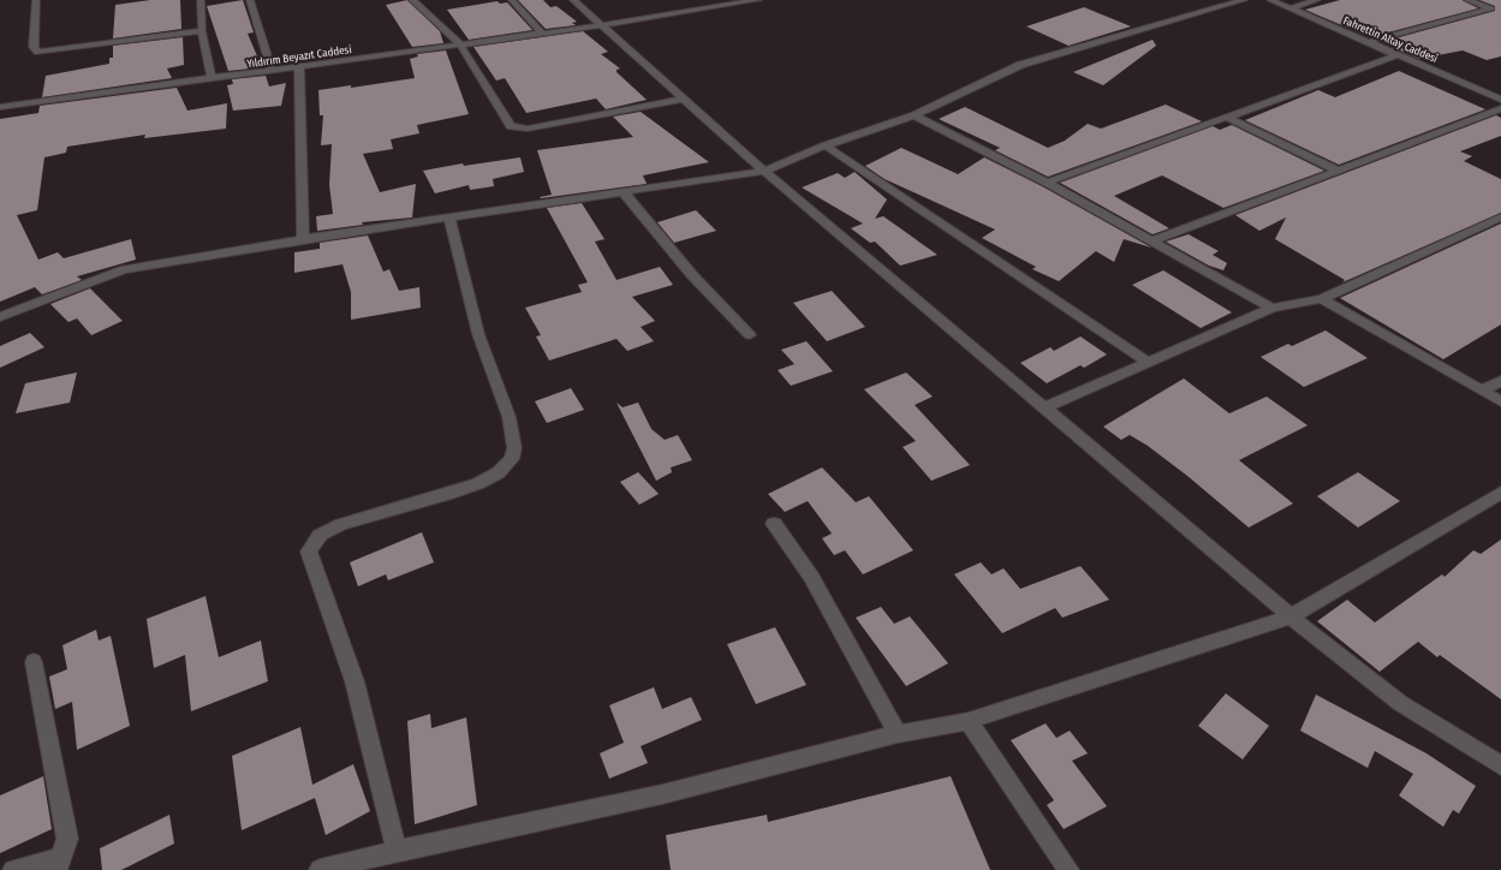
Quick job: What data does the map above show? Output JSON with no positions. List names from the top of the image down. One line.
{"streets":{"street":["Fahrettin Altay Caddesi","Yıldırım Beyazıt Caddesi"]}}
